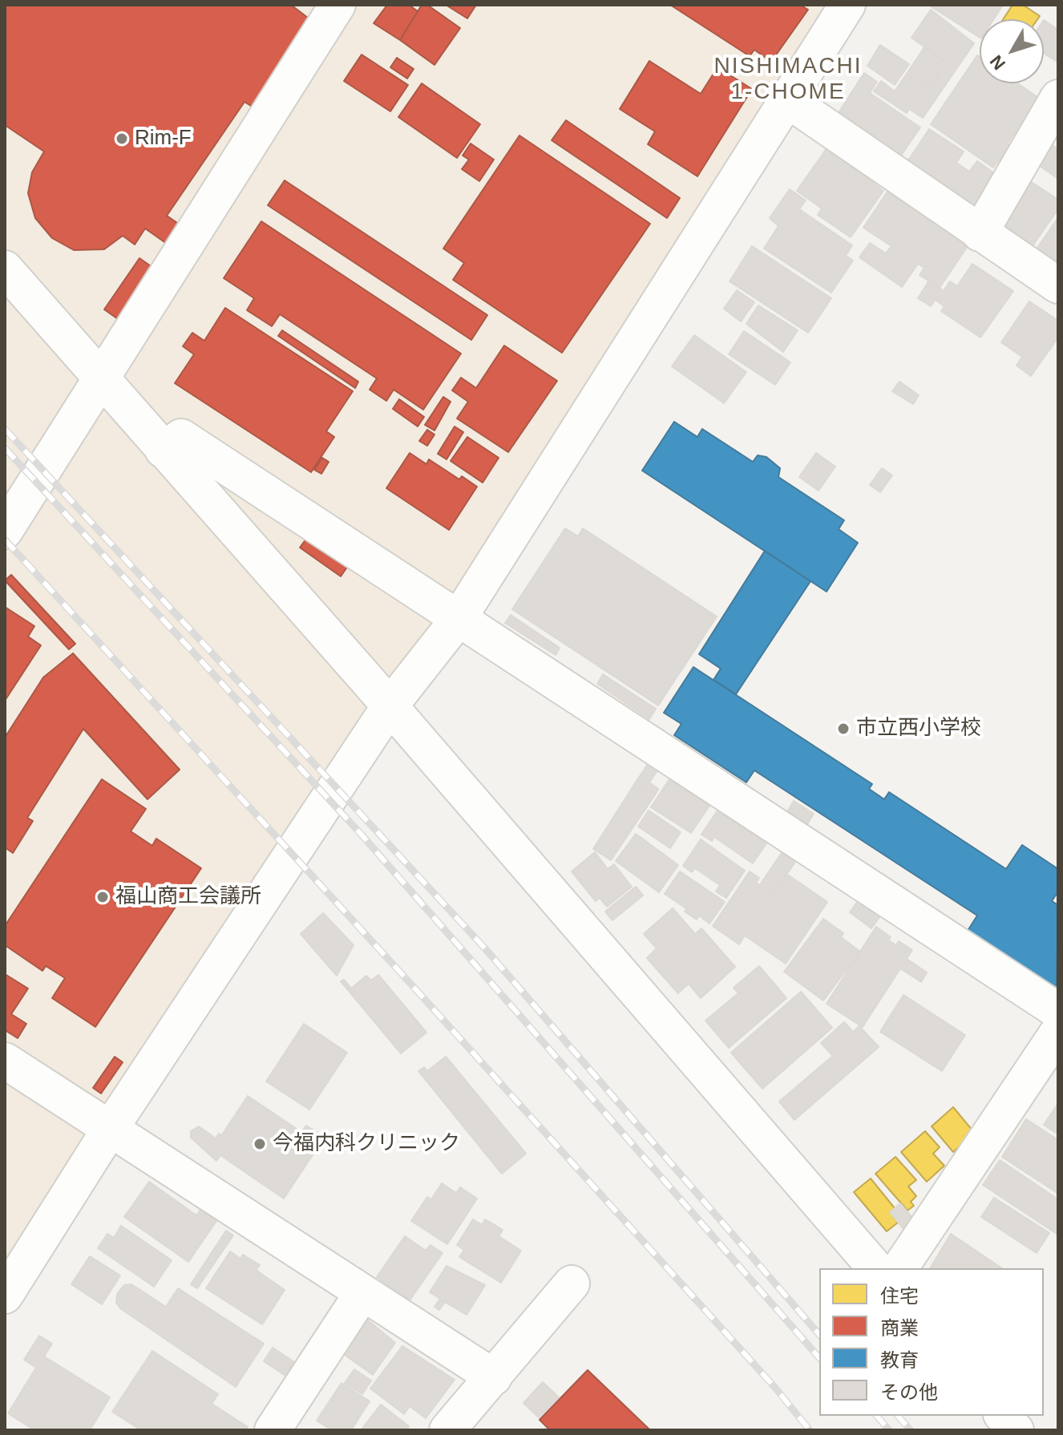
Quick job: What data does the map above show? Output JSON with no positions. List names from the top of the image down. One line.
{"districts":["NISHIMACHI 1-CHOME"],"places":["Rim-F","市立西小学校","福山商工会議所","今福内科クリニック"],"legend":["住宅","商業","教育","その他"],"north":"bottom left"}
